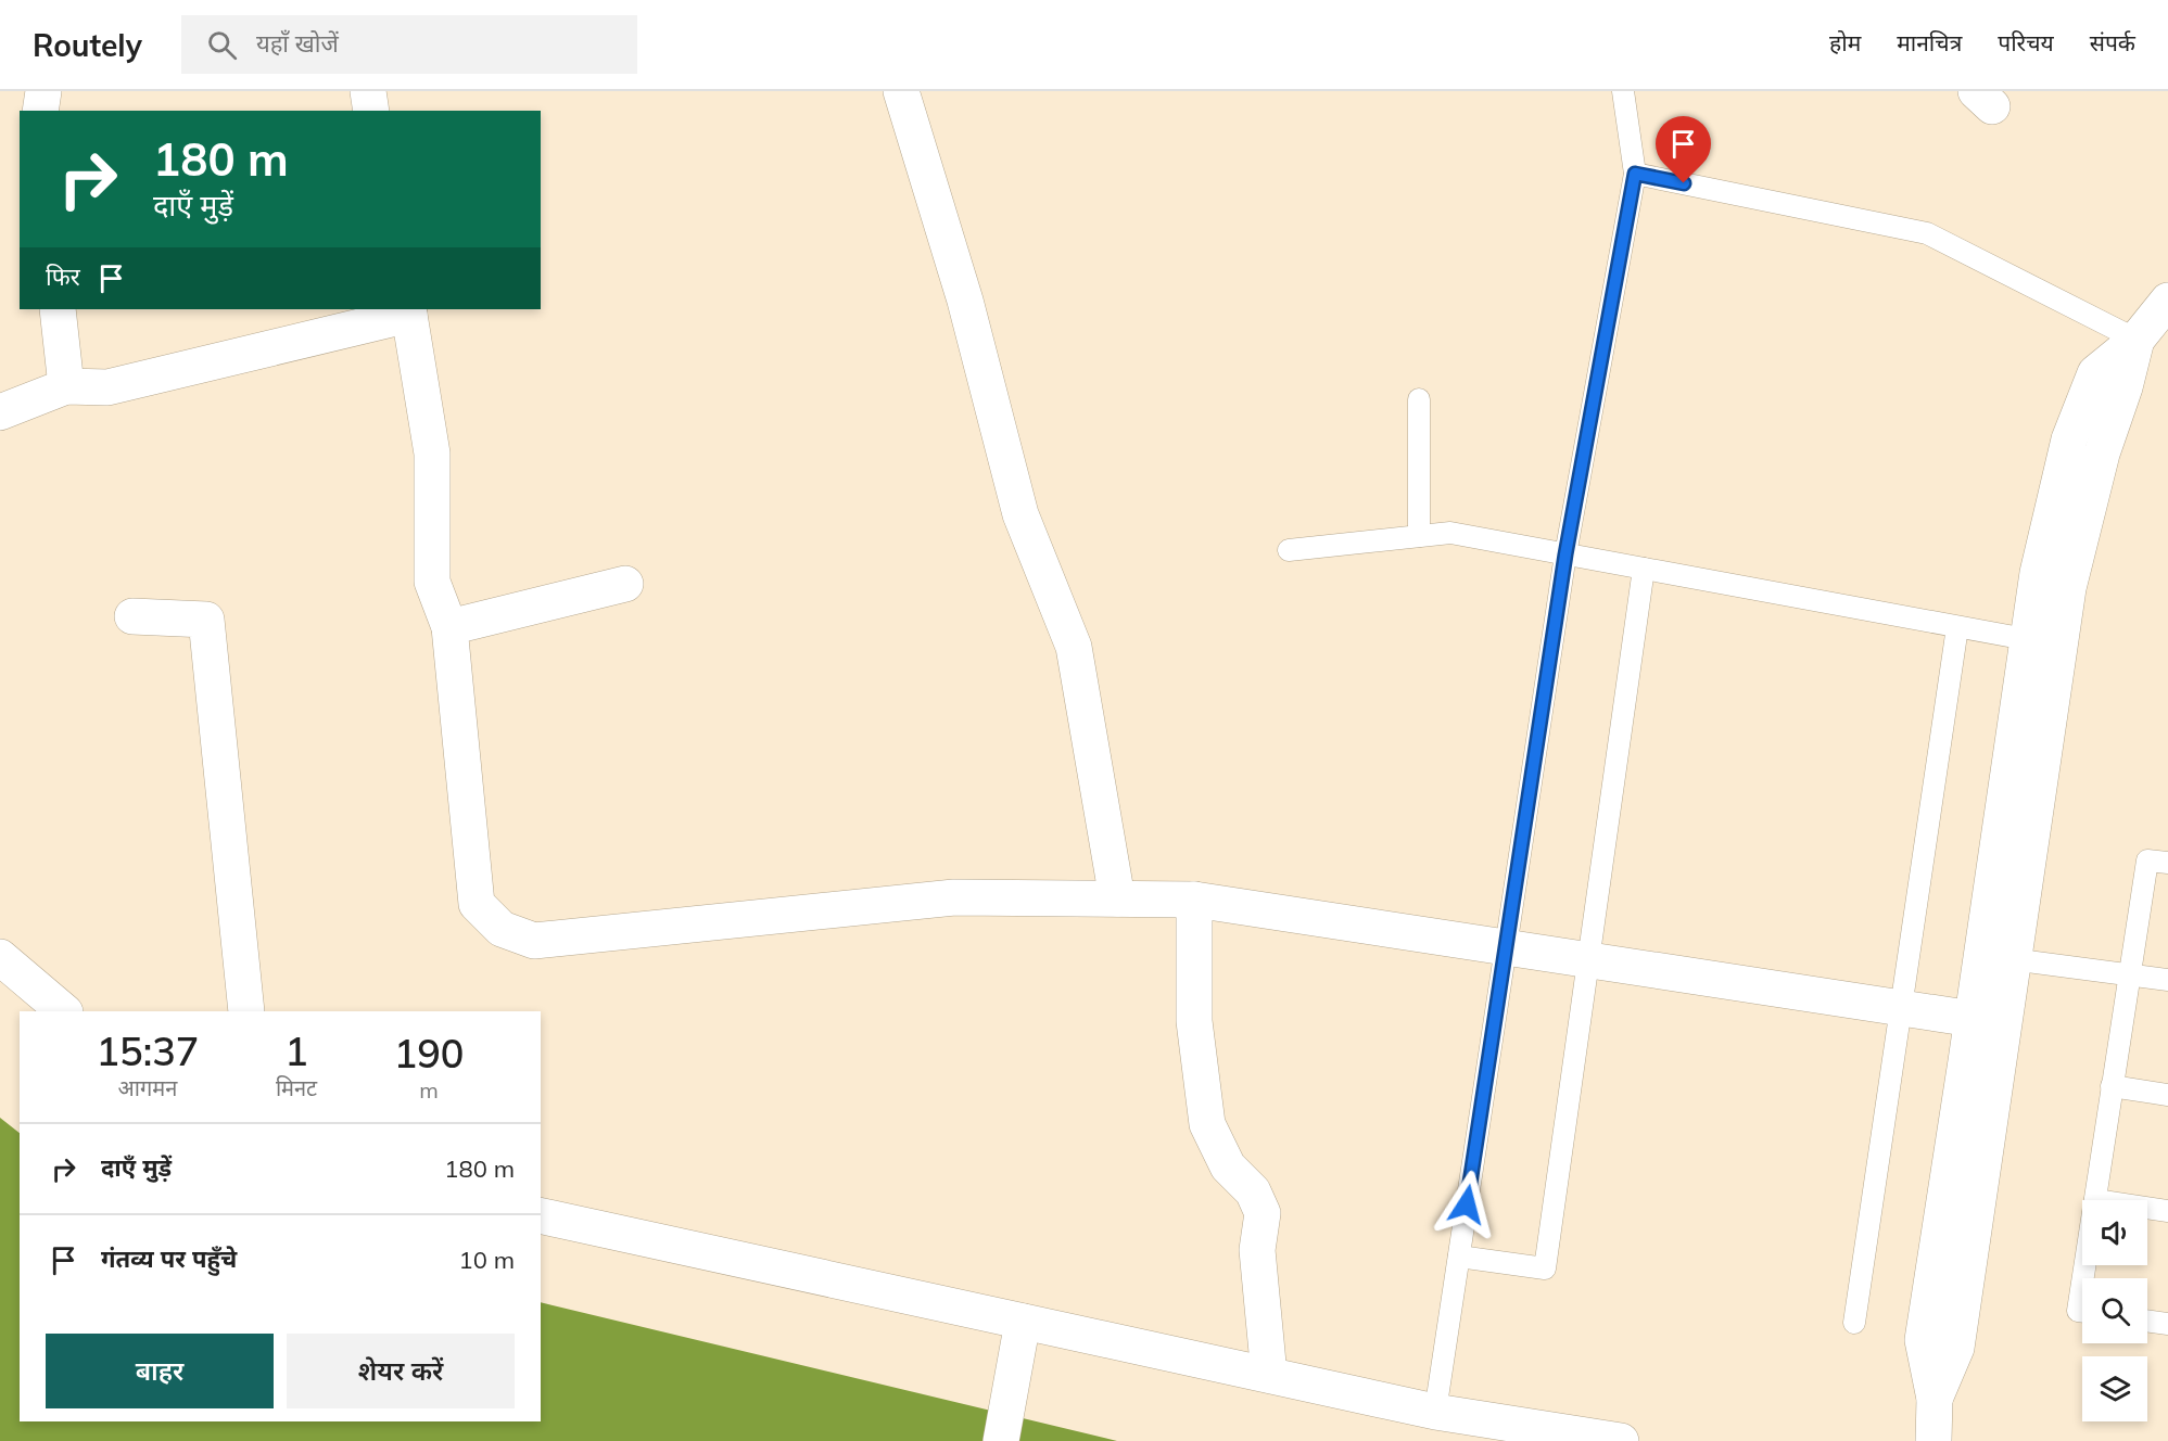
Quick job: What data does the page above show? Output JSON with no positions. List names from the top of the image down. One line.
{"page":{"header":"Routely","search":"यहाँ खोजें","nav":["होम","मानचित्र","परिचय","संपर्क"],"turn":["180 m","दाएँ मुड़ें"],"then":"फिर","eta":["15:37","आगमन","1","मिनट","190","m"],"list":[{"name":"दाएँ मुड़ें","value":"180 m"},{"name":"गंतव्य पर पहुँचे","value":"10 m"}],"buttons":["बाहर","शेयर करें"]}}
